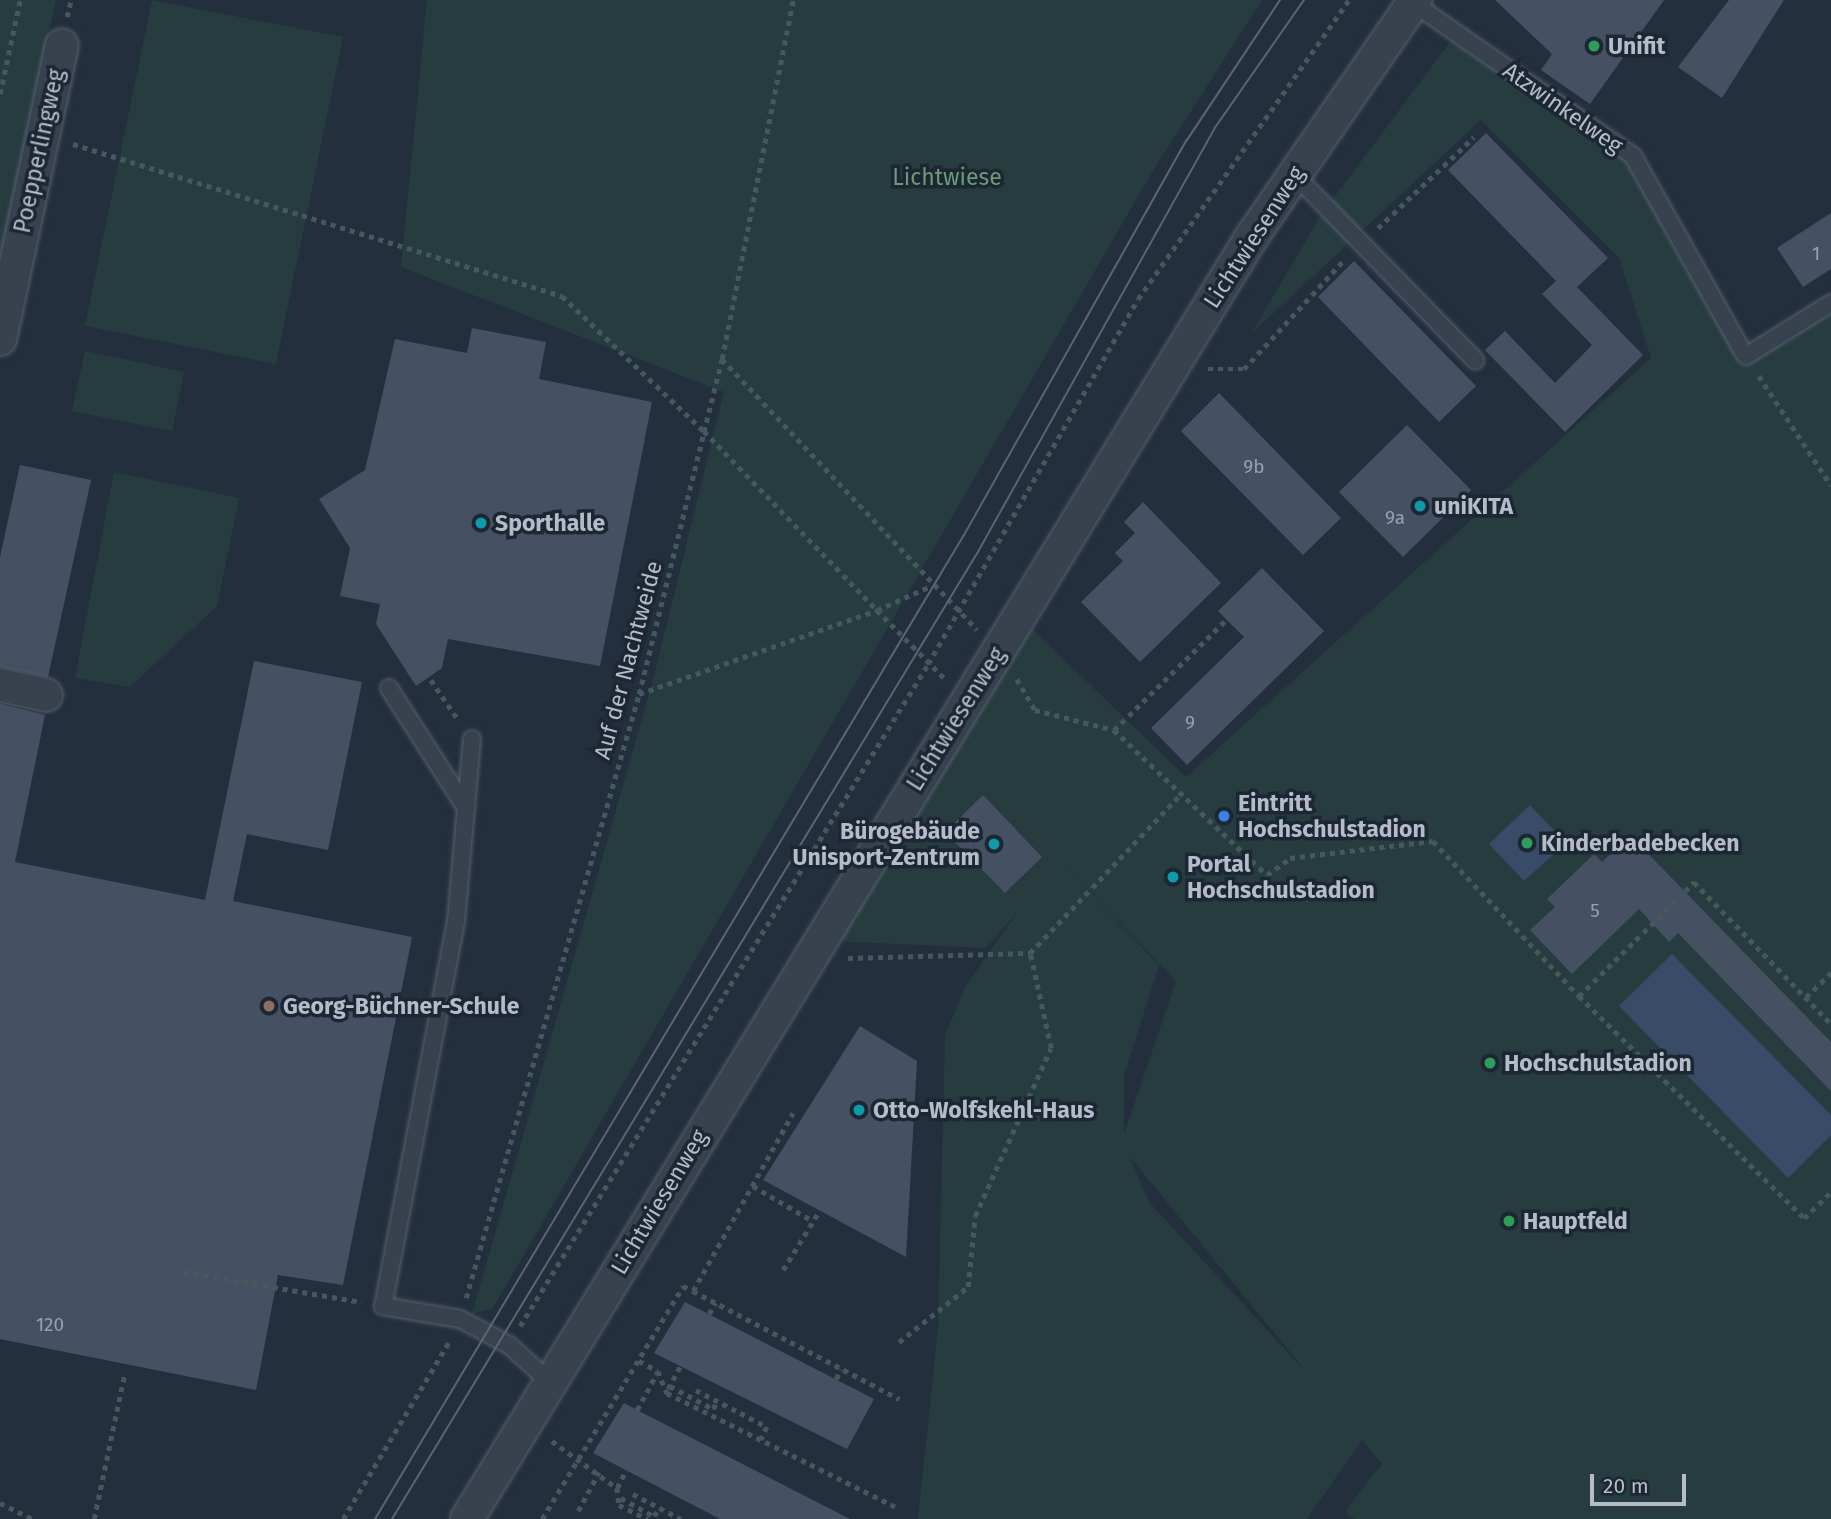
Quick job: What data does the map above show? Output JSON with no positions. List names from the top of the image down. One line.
{"streets":{"street":["Poepperlingweg","Lichtwiesenweg"],"lane":["Atzwinkelweg"],"path":["Auf der Nachtweide"]},"crossings":[["Atzwinkelweg","Lichtwiesenweg"]],"parks":["Lichtwiese"],"places":["Unifit","uniKITA","Sporthalle","Eintritt Hochschulstadion","Kinderbadebecken","Bürogebäude Unisport-Zentrum","Portal Hochschulstadion","Georg-Büchner-Schule","Hochschulstadion","Otto-Wolfskehl-Haus","Hauptfeld"],"house_numbers":["1","9b","9a","9","5","120"],"scale_bar":"20 m"}
